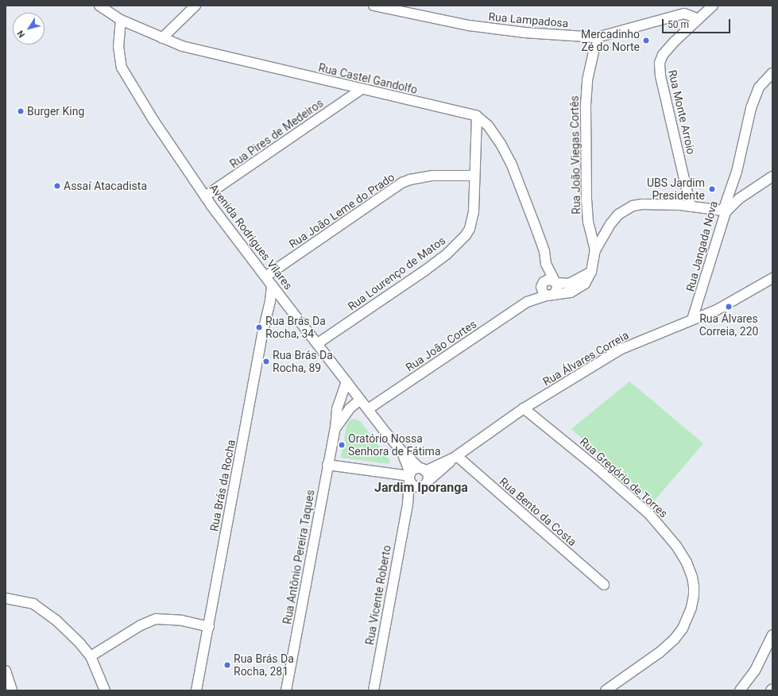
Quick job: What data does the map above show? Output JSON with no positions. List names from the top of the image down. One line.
{"streets":{"street":["Rua Lampadosa","Rua Castel Gandolfo","Rua Monte Arroio","Rua Pires de Medeiros","Rua João Viegas Cortês","Rua João Leme do Prado","Avenida Rodrigues Vilares","Rua Jangada Nova","Rua Lourenço de Matos","Rua João Cortes","Rua Álvares Correia","Rua Gregório de Torres","Rua Brás da Rocha","Rua Bento da Costa","Rua Antônio Pereira Taques","Rua Vicente Roberto"]},"crossings":[["Rua Lampadosa","Rua Monte Arroio"],["Rua Lampadosa","Rua João Viegas Cortês"],["Rua Castel Gandolfo","Rua Pires de Medeiros"],["Rua Castel Gandolfo","Rua João Viegas Cortês"],["Rua Castel Gandolfo","Avenida Rodrigues Vilares"],["Rua Castel Gandolfo","Rua Lourenço de Matos"],["Rua Castel Gandolfo","Rua João Cortes"],["Rua Pires de Medeiros","Avenida Rodrigues Vilares"],["Rua João Viegas Cortês","Rua João Cortes"],["Rua João Leme do Prado","Avenida Rodrigues Vilares"],["Rua João Leme do Prado","Rua Lourenço de Matos"],["Avenida Rodrigues Vilares","Rua Lourenço de Matos"],["Avenida Rodrigues Vilares","Rua João Cortes"],["Avenida Rodrigues Vilares","Rua Álvares Correia"],["Avenida Rodrigues Vilares","Rua Brás da Rocha"],["Avenida Rodrigues Vilares","Rua Antônio Pereira Taques"],["Avenida Rodrigues Vilares","Rua Vicente Roberto"],["Rua Jangada Nova","Rua Álvares Correia"],["Rua Álvares Correia","Rua Gregório de Torres"],["Rua Álvares Correia","Rua Bento da Costa"],["Rua Álvares Correia","Rua Vicente Roberto"]],"districts":["Jardim Iporanga"],"places":["Mercadinho Zé do Norte","Burger King","Assaí Atacadista","UBS Jardim Presidente","Rua Álvares Correia, 220","Rua Brás Da Rocha, 34","Rua Brás Da Rocha, 89","Oratório Nossa Senhora de Fátima","Rua Brás Da Rocha, 281"],"scale_bar":"50 m","north":"bottom left"}
